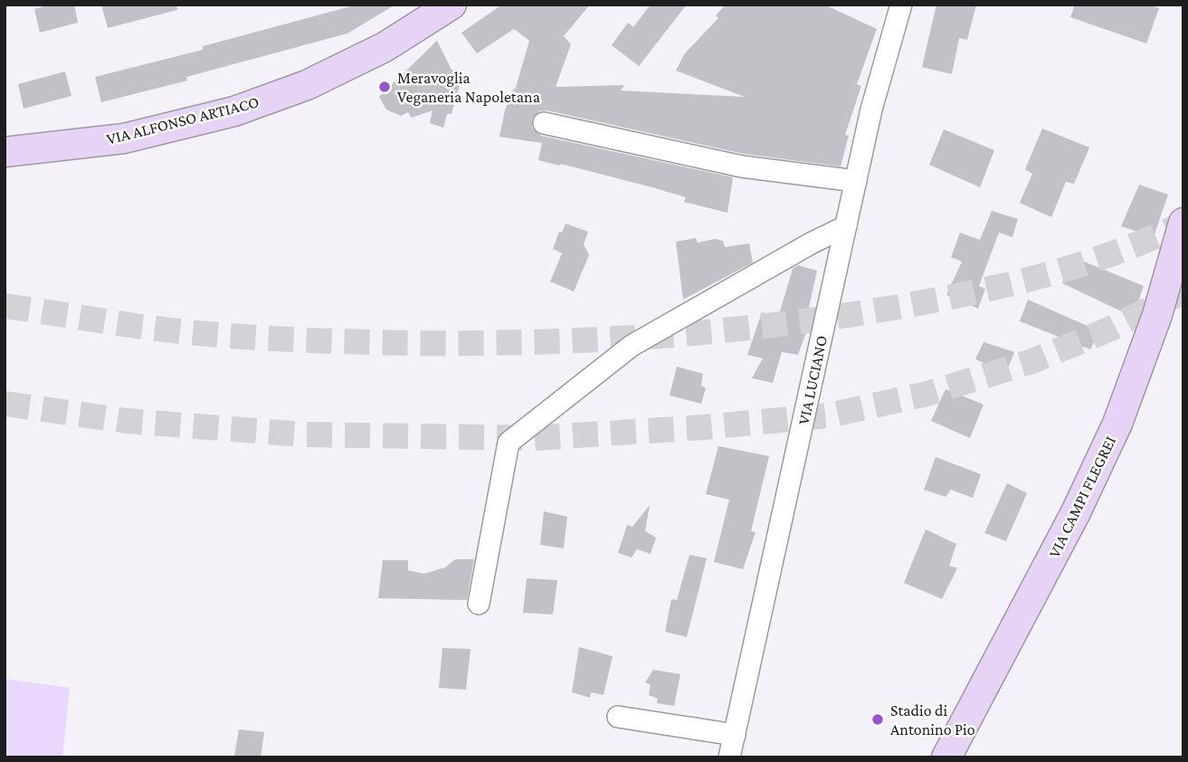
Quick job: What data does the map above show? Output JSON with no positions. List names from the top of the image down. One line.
{"streets":{"main road":["VIA ALFONSO ARTIACO","VIA CAMPI FLEGREI"],"street":["VIA LUCIANO"]},"places":["Meravoglia Veganeria Napoletana","Stadio di Antonino Pio"]}
